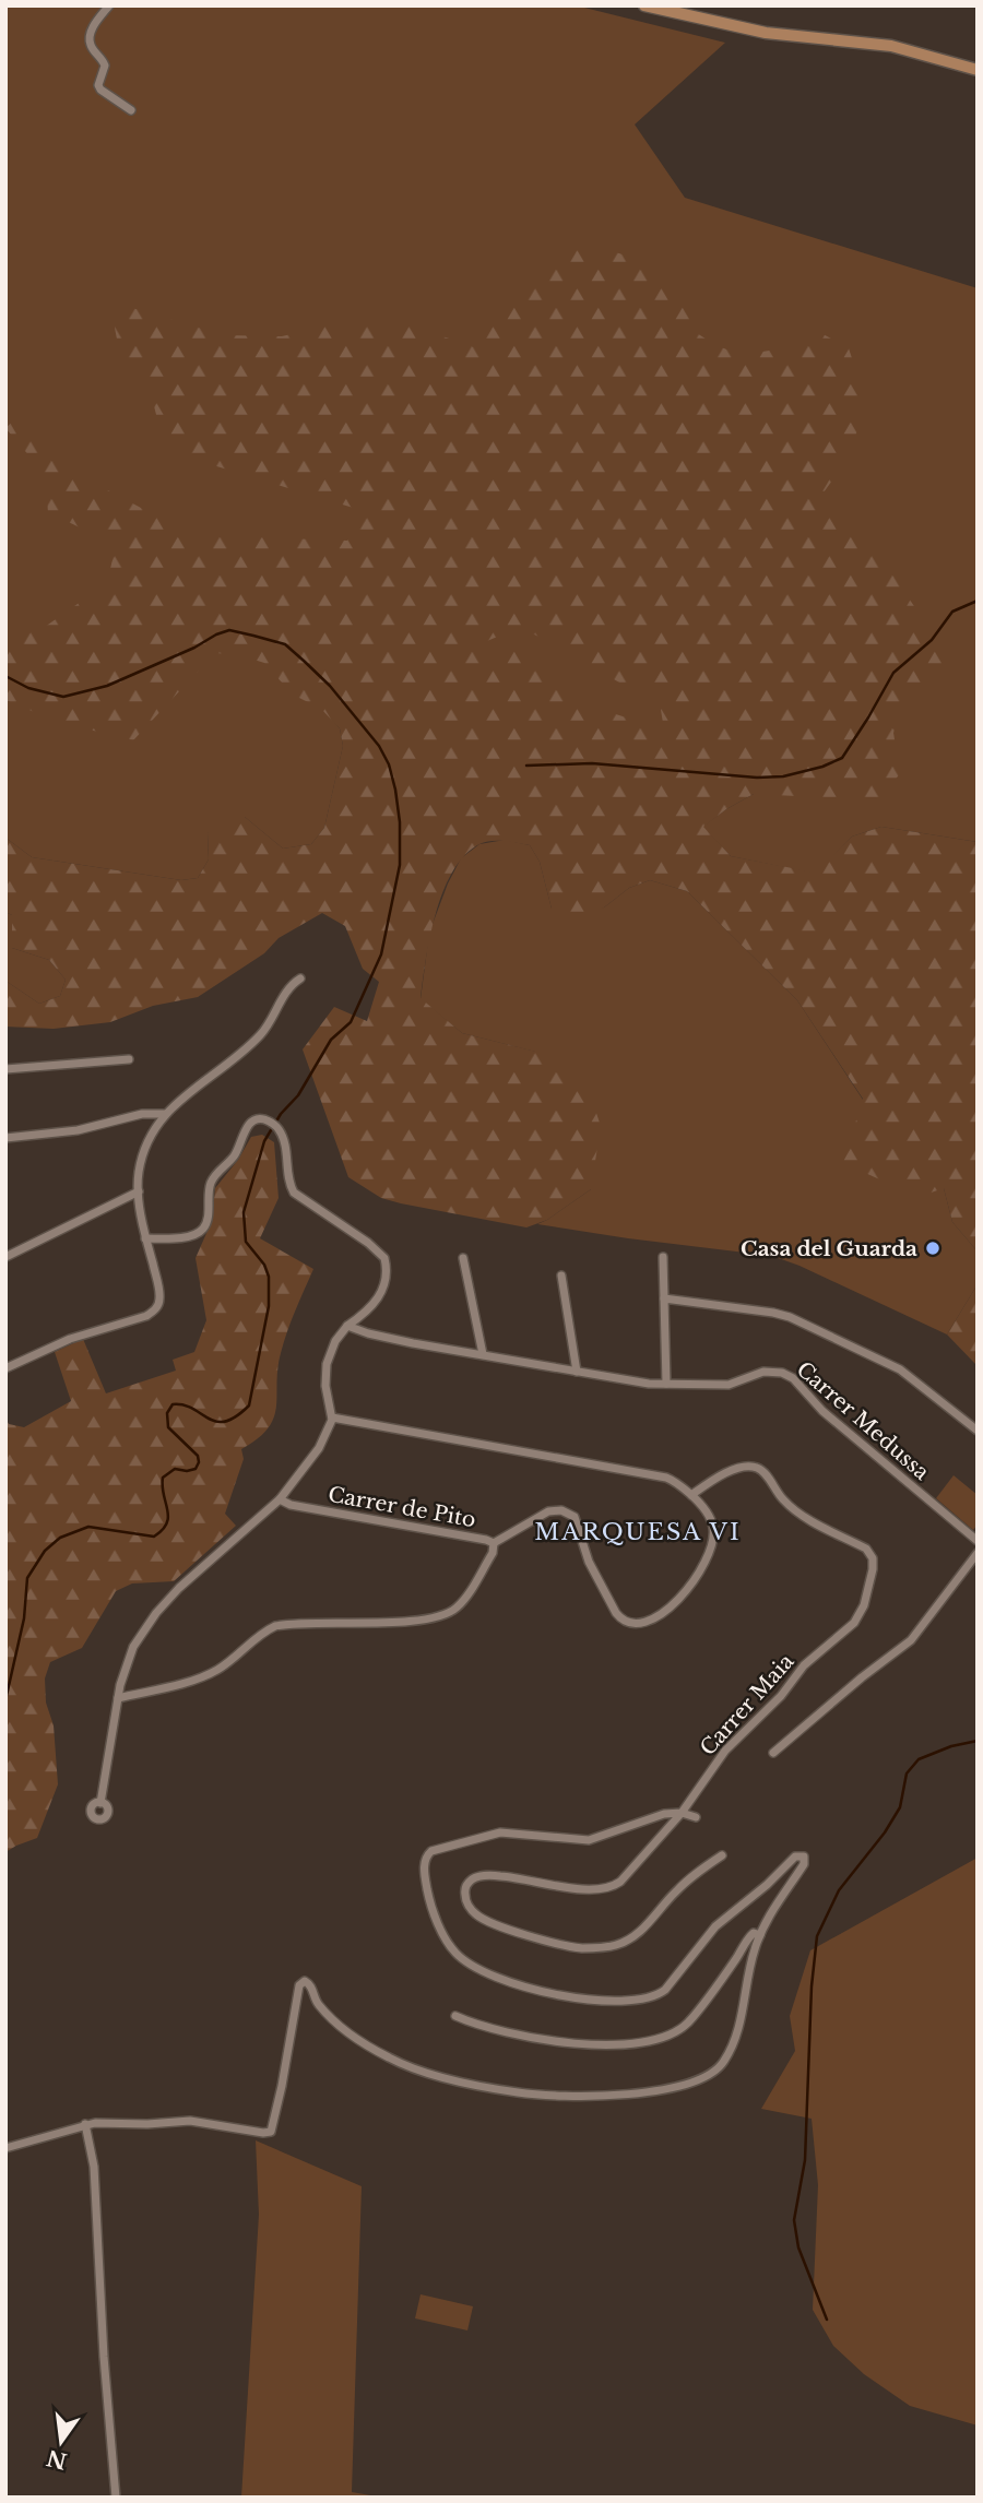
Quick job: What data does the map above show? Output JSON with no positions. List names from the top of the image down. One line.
{"streets":{"street":["Carrer Medussa","Carrer de Pito","Carrer Maia"]},"crossings":[["Carrer de Pito","Carrer Maia"]],"districts":["MARQUESA VI"],"places":["Casa del Guarda"],"north":"bottom"}
